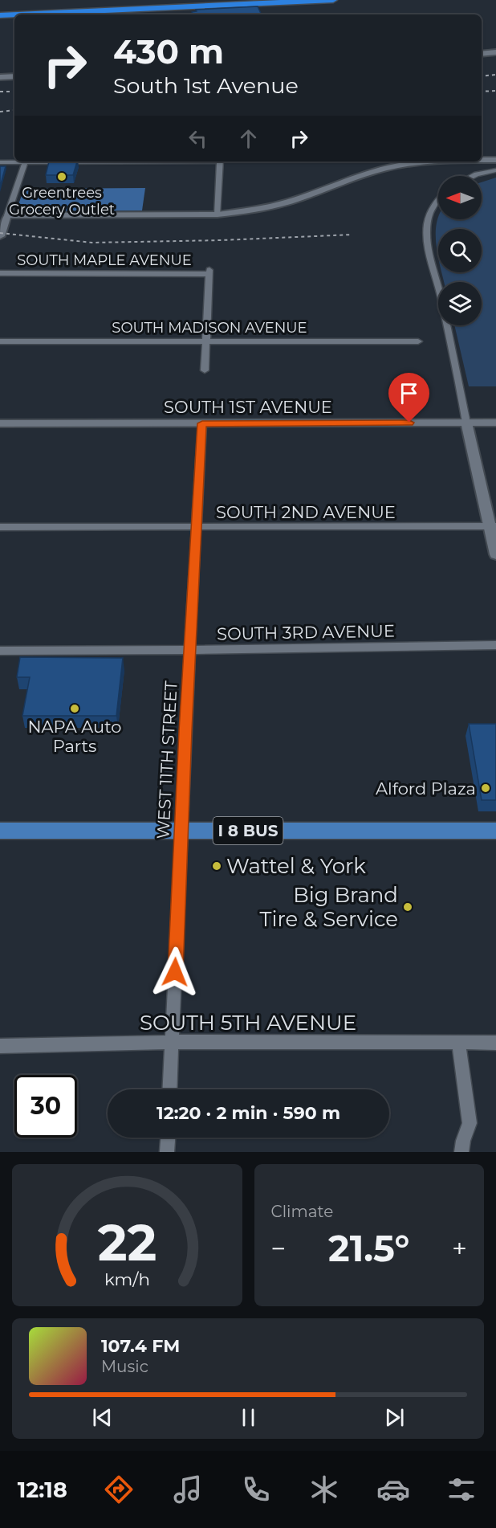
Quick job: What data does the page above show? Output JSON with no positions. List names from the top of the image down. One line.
{"streets":{"main road":["I 8 BUS"],"street":["SOUTH MAPLE AVENUE","SOUTH MADISON AVENUE","SOUTH 1ST AVENUE","SOUTH 2ND AVENUE","SOUTH 3RD AVENUE","WEST 11TH STREET","SOUTH 5TH AVENUE"]},"crossings":[["SOUTH MAPLE AVENUE","SOUTH MADISON AVENUE"],["SOUTH 1ST AVENUE","WEST 11TH STREET"],["SOUTH 2ND AVENUE","WEST 11TH STREET"],["SOUTH 3RD AVENUE","WEST 11TH STREET"],["WEST 11TH STREET","I 8 BUS"],["WEST 11TH STREET","SOUTH 5TH AVENUE"]],"places":["Greentrees Grocery Outlet","NAPA Auto Parts","Alford Plaza","Wattel & York","Big Brand Tire & Service"],"north":"left","page":{"turn":["430 m","South 1st Avenue"],"limit":"30","trip":"12:20 · 2 min · 590 m","tile":"Climate","heat":["−","21.5°","+"],"song":["107.4 FM","Music"],"tabs":"12:18","gauge":["22","km/h"]}}
